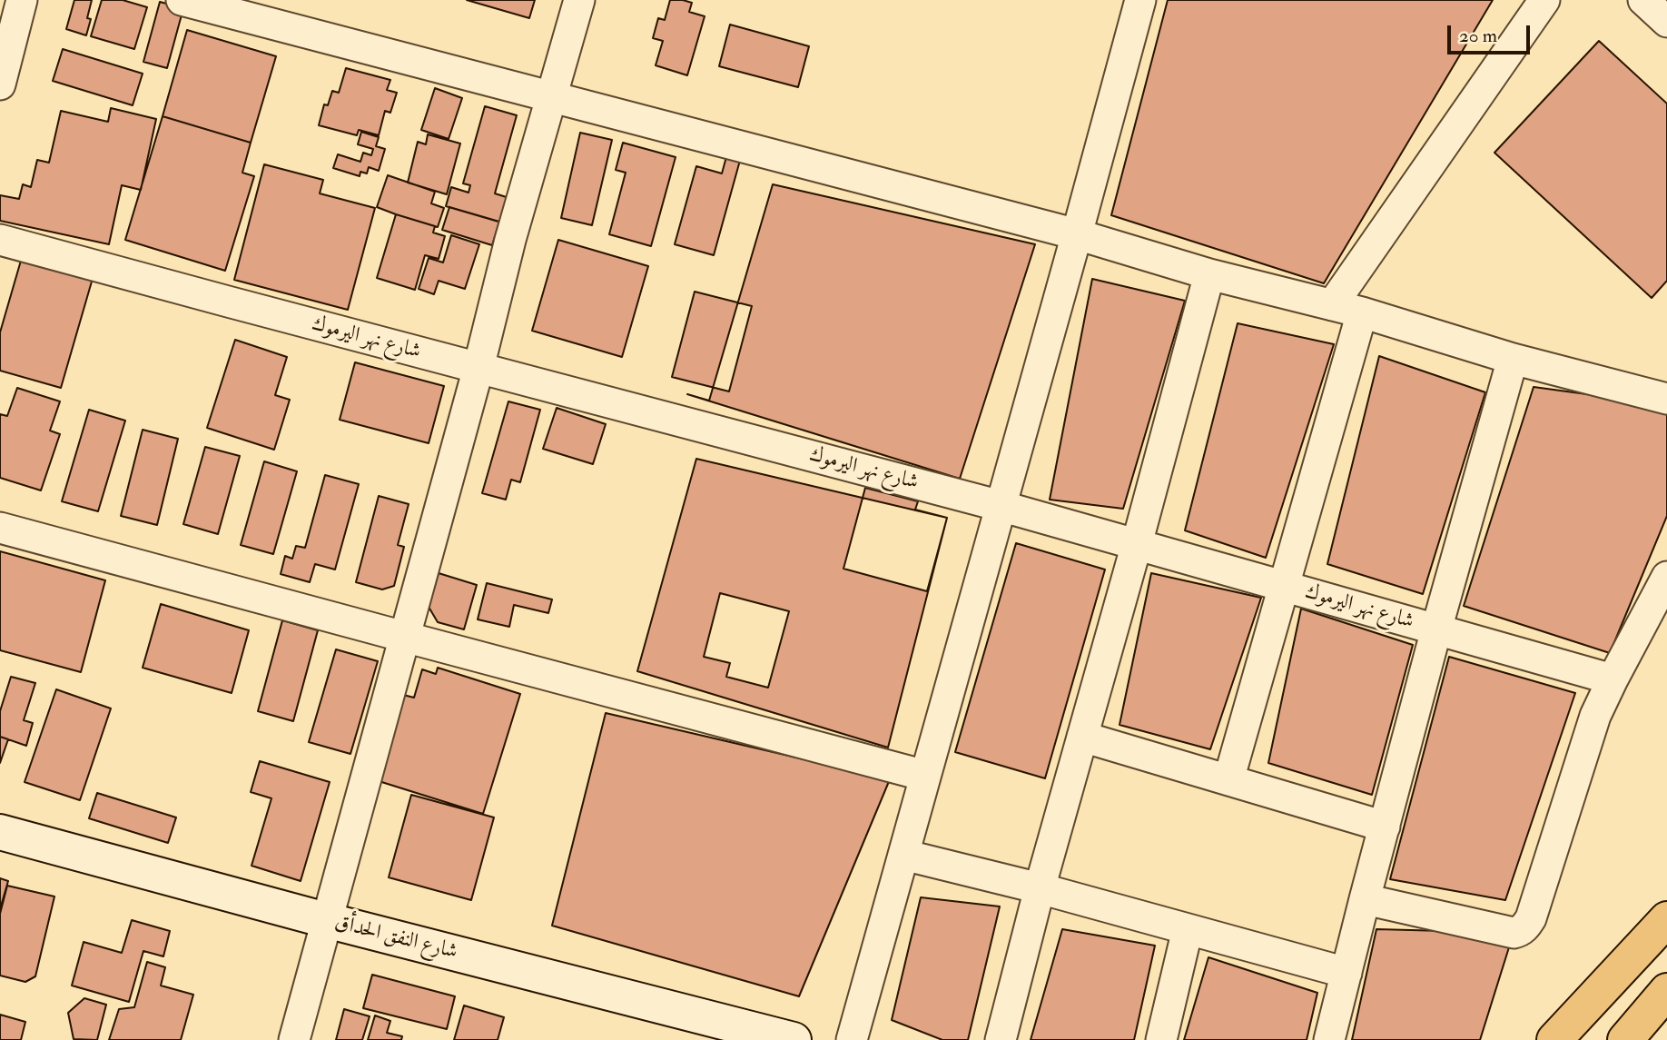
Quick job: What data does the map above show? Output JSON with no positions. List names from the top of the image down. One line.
{"streets":{"main road":["شارع النفق الحدأق"],"street":["شارع نهر اليرموك"]},"scale_bar":"20 m"}
